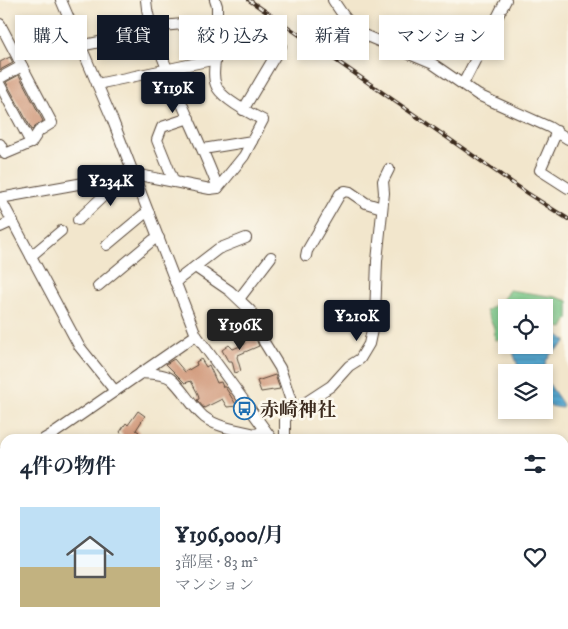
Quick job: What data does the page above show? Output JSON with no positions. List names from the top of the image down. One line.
{"places":{"bus stop":["赤崎神社"]},"page":{"chip":["購入","賃貸","絞り込み","新着","マンション"],"price":["¥119K","¥234K","¥210K","¥196K"],"heading":"4件の物件","list":[{"name":"¥196,000/月","note":"3部屋 · 83 m² · マンション"}]}}
